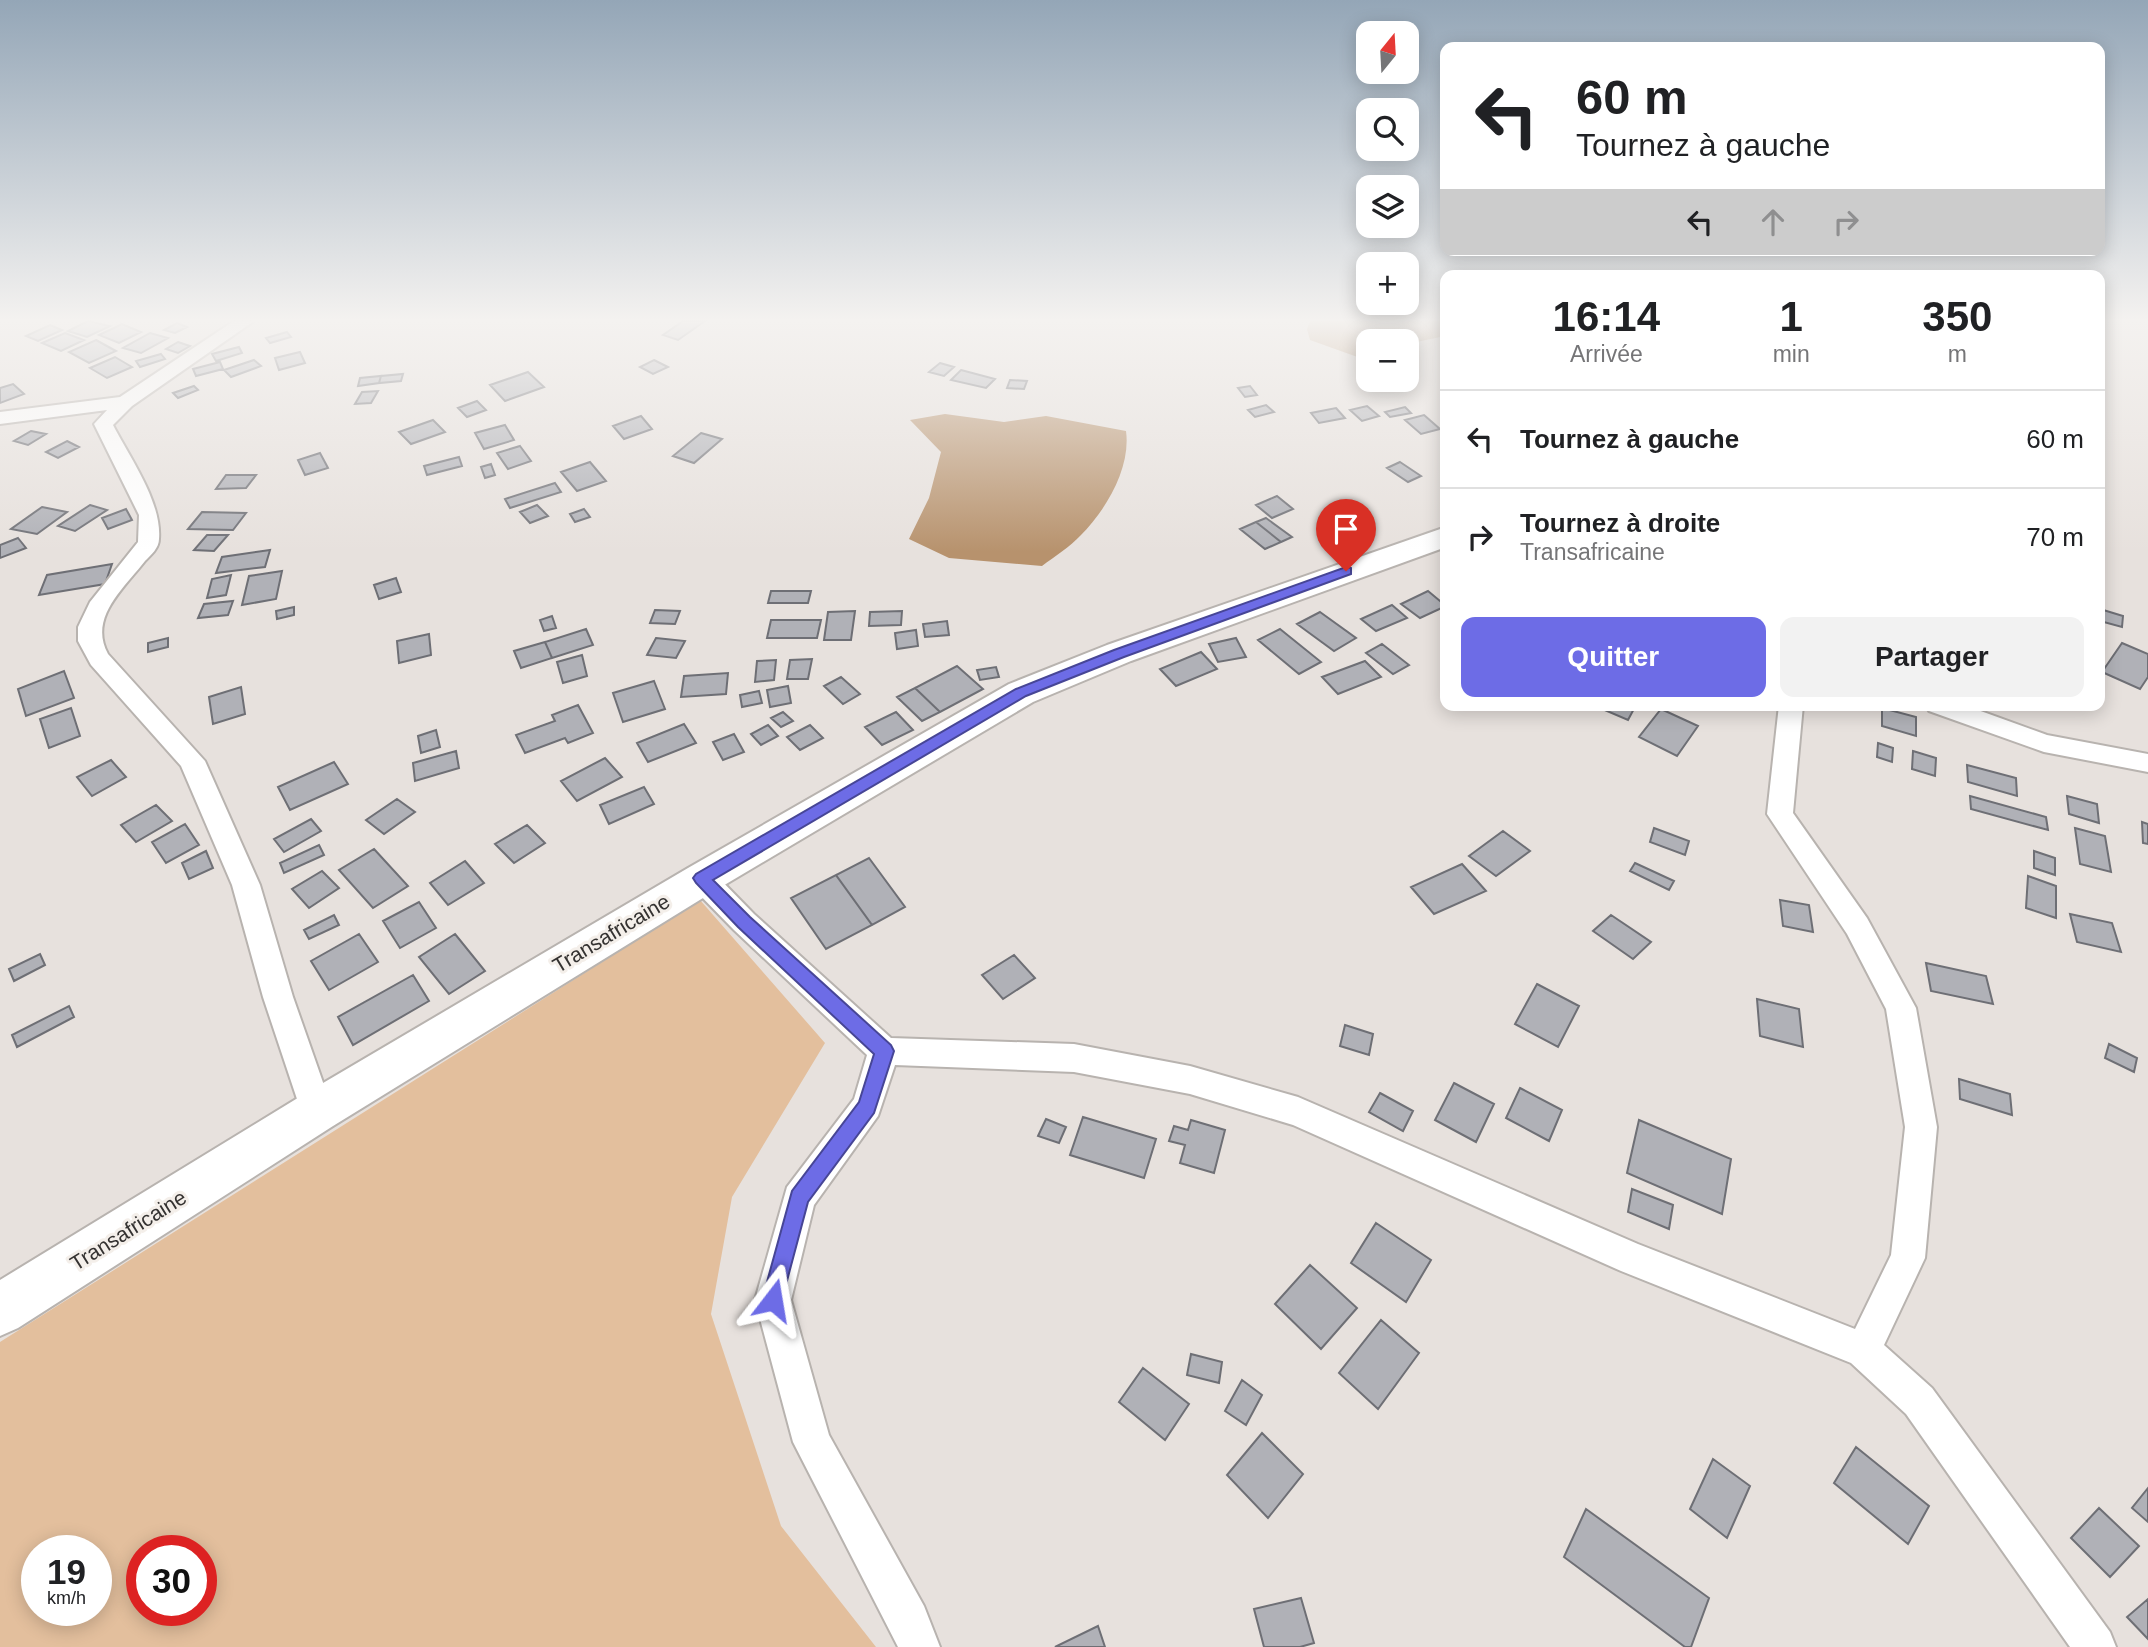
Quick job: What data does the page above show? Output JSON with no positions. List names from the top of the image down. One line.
{"streets":{"highway":["Transafricaine"]},"north":"top","page":{"map_buttons":["+","−"],"turn":["60 m","Tournez à gauche"],"eta":["16:14","Arrivée","1","min","350","m"],"list":[{"name":"Tournez à gauche","value":"60 m"},{"name":"Tournez à droite","note":"Transafricaine","value":"70 m"}],"buttons":["Quitter","Partager"],"speed":"19 km/h","limit":"30"}}
